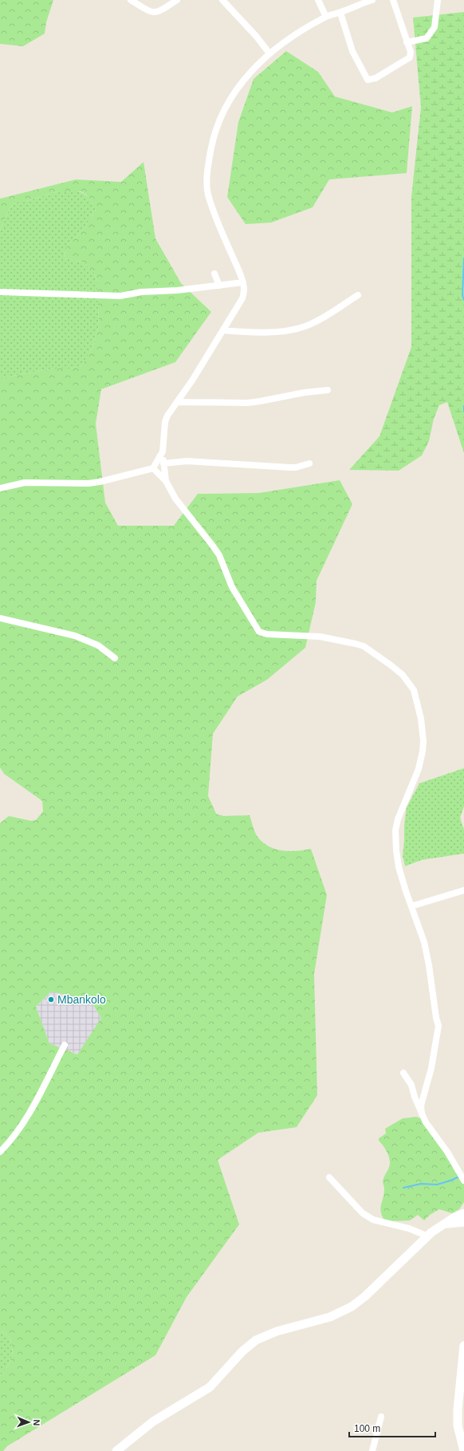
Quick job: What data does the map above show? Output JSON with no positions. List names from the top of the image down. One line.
{"places":["Mbankolo"],"scale_bar":"100 m","north":"right"}
